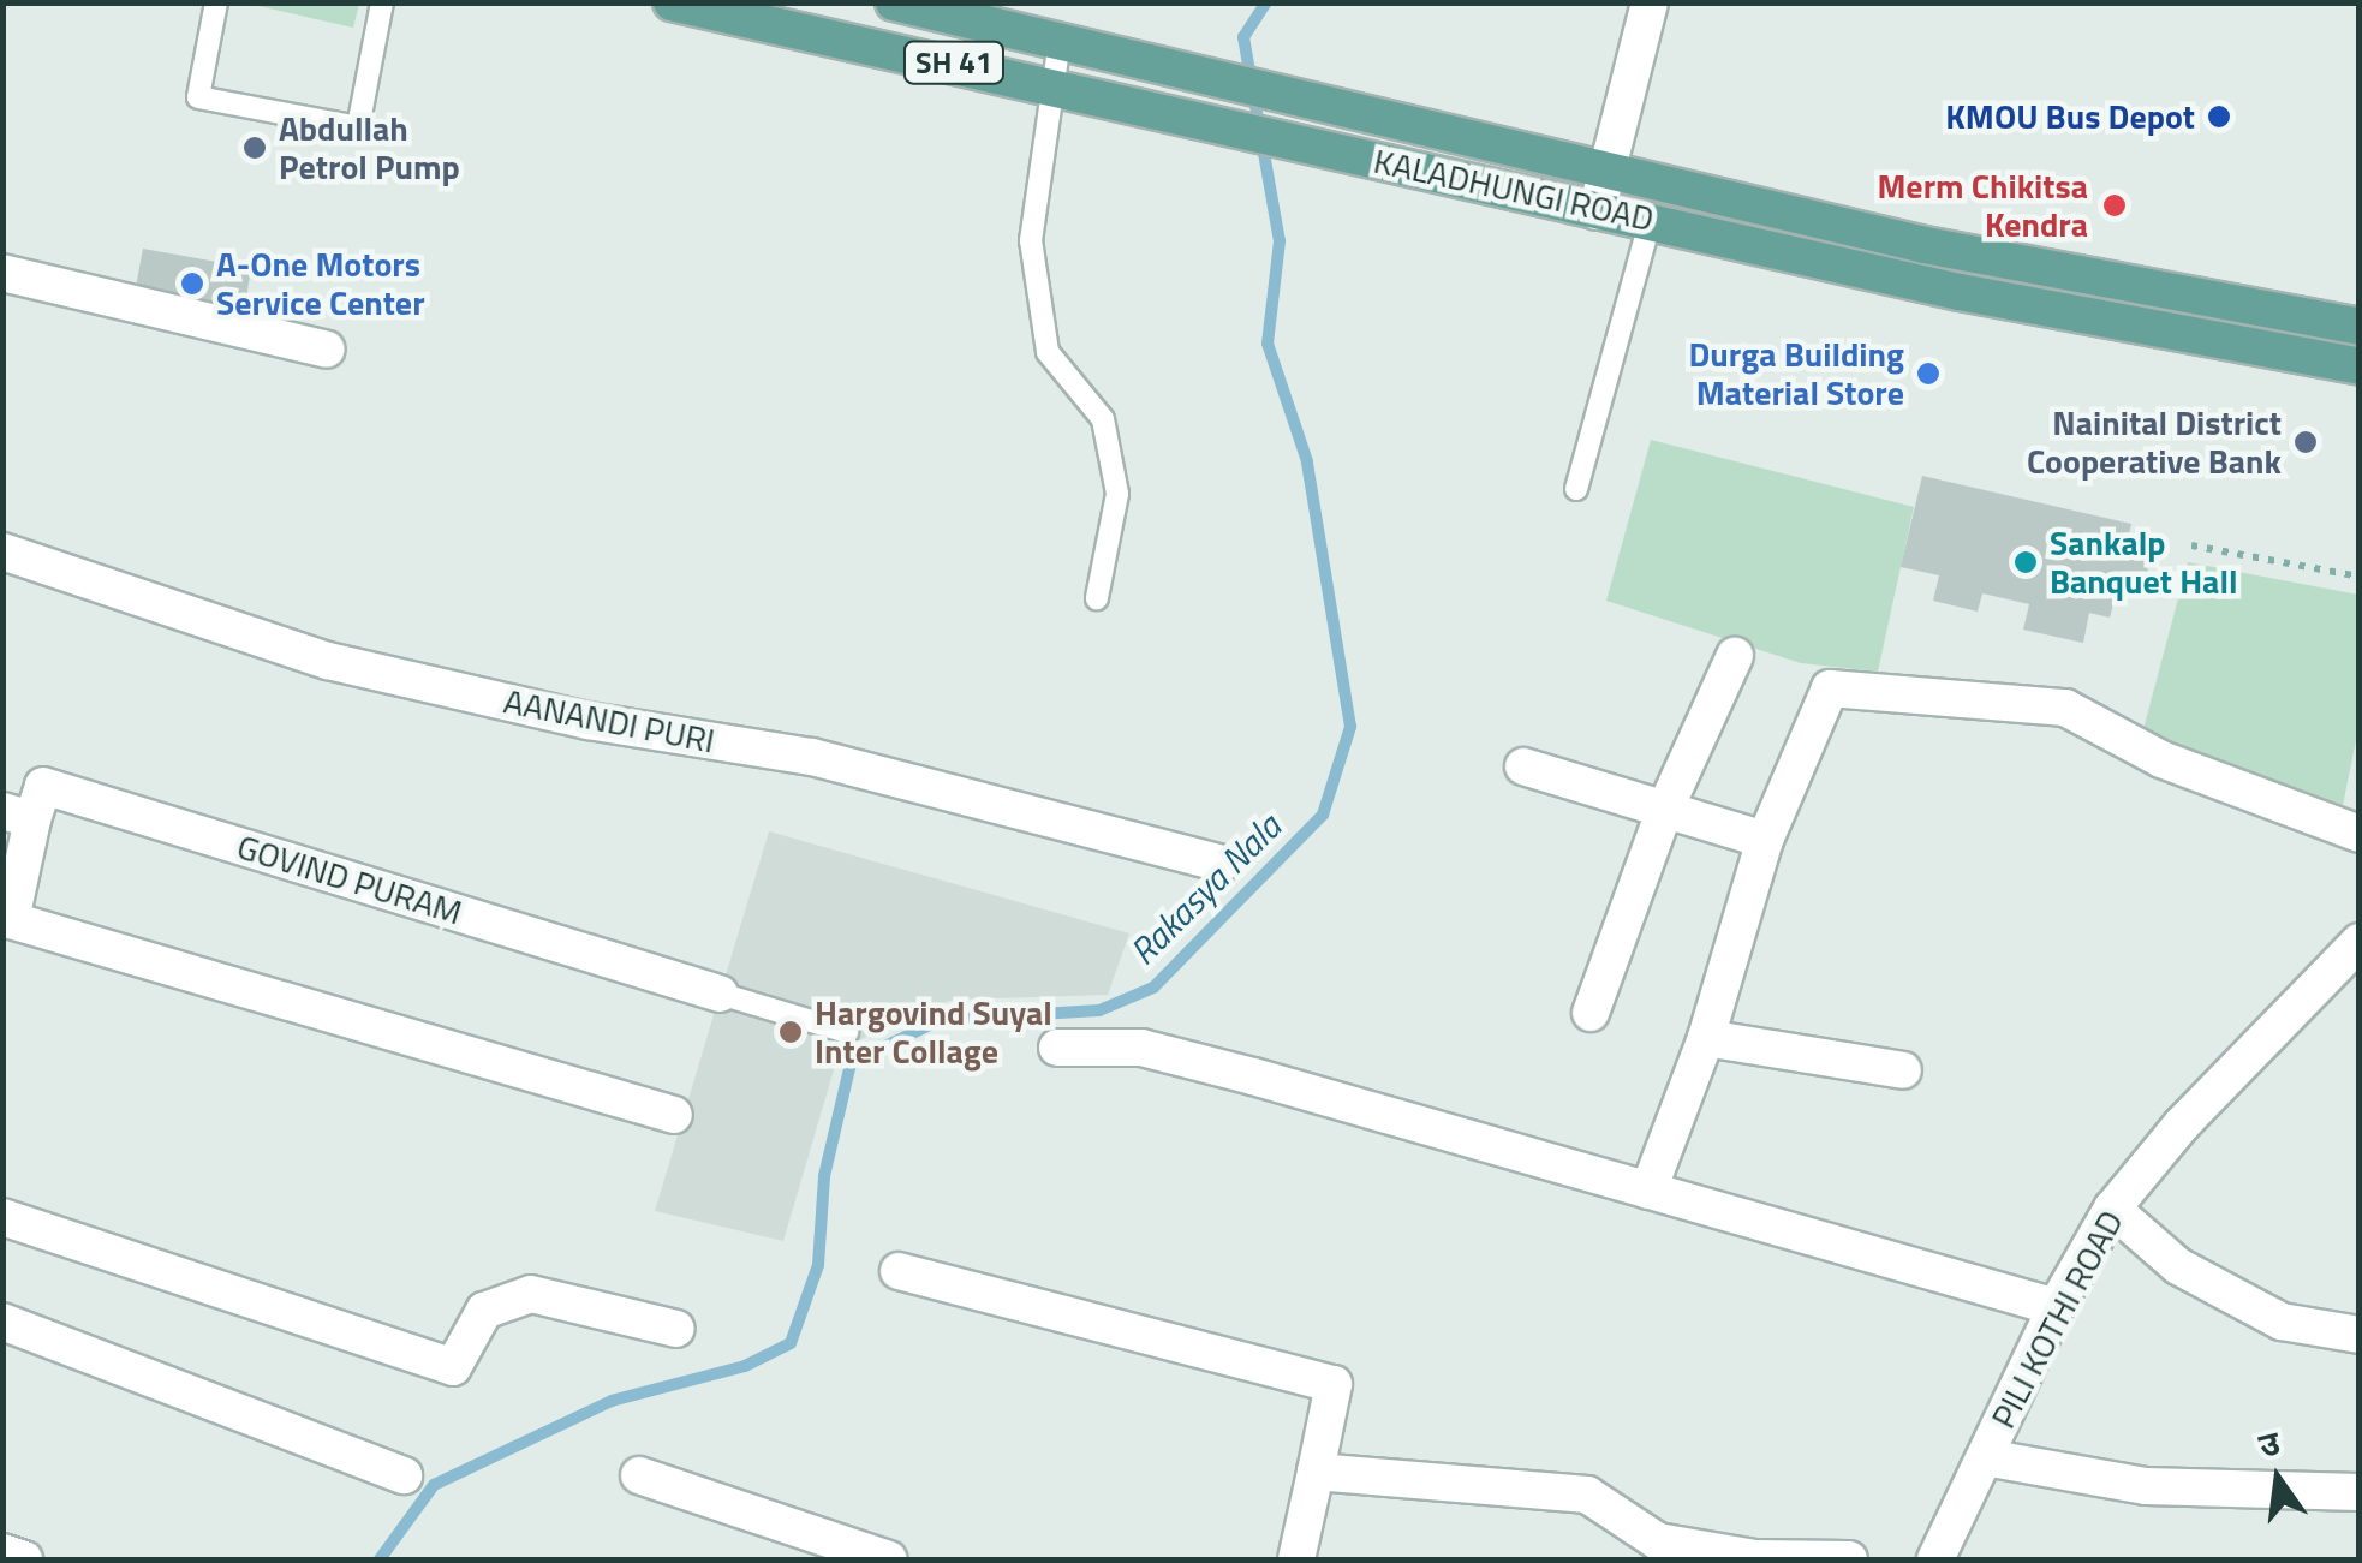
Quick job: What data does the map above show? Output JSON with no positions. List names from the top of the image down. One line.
{"streets":{"main road":["SH 41","KALADHUNGI ROAD"],"street":["AANANDI PURI","GOVIND PURAM","PILI KOTHI ROAD"]},"water":["Rakasya Nala"],"places":["KMOU Bus Depot","Abdullah Petrol Pump","Merm Chikitsa Kendra","A-One Motors Service Center","Durga Building Material Store","Nainital District Cooperative Bank","Sankalp Banquet Hall","Hargovind Suyal Inter Collage"],"north":"top"}
